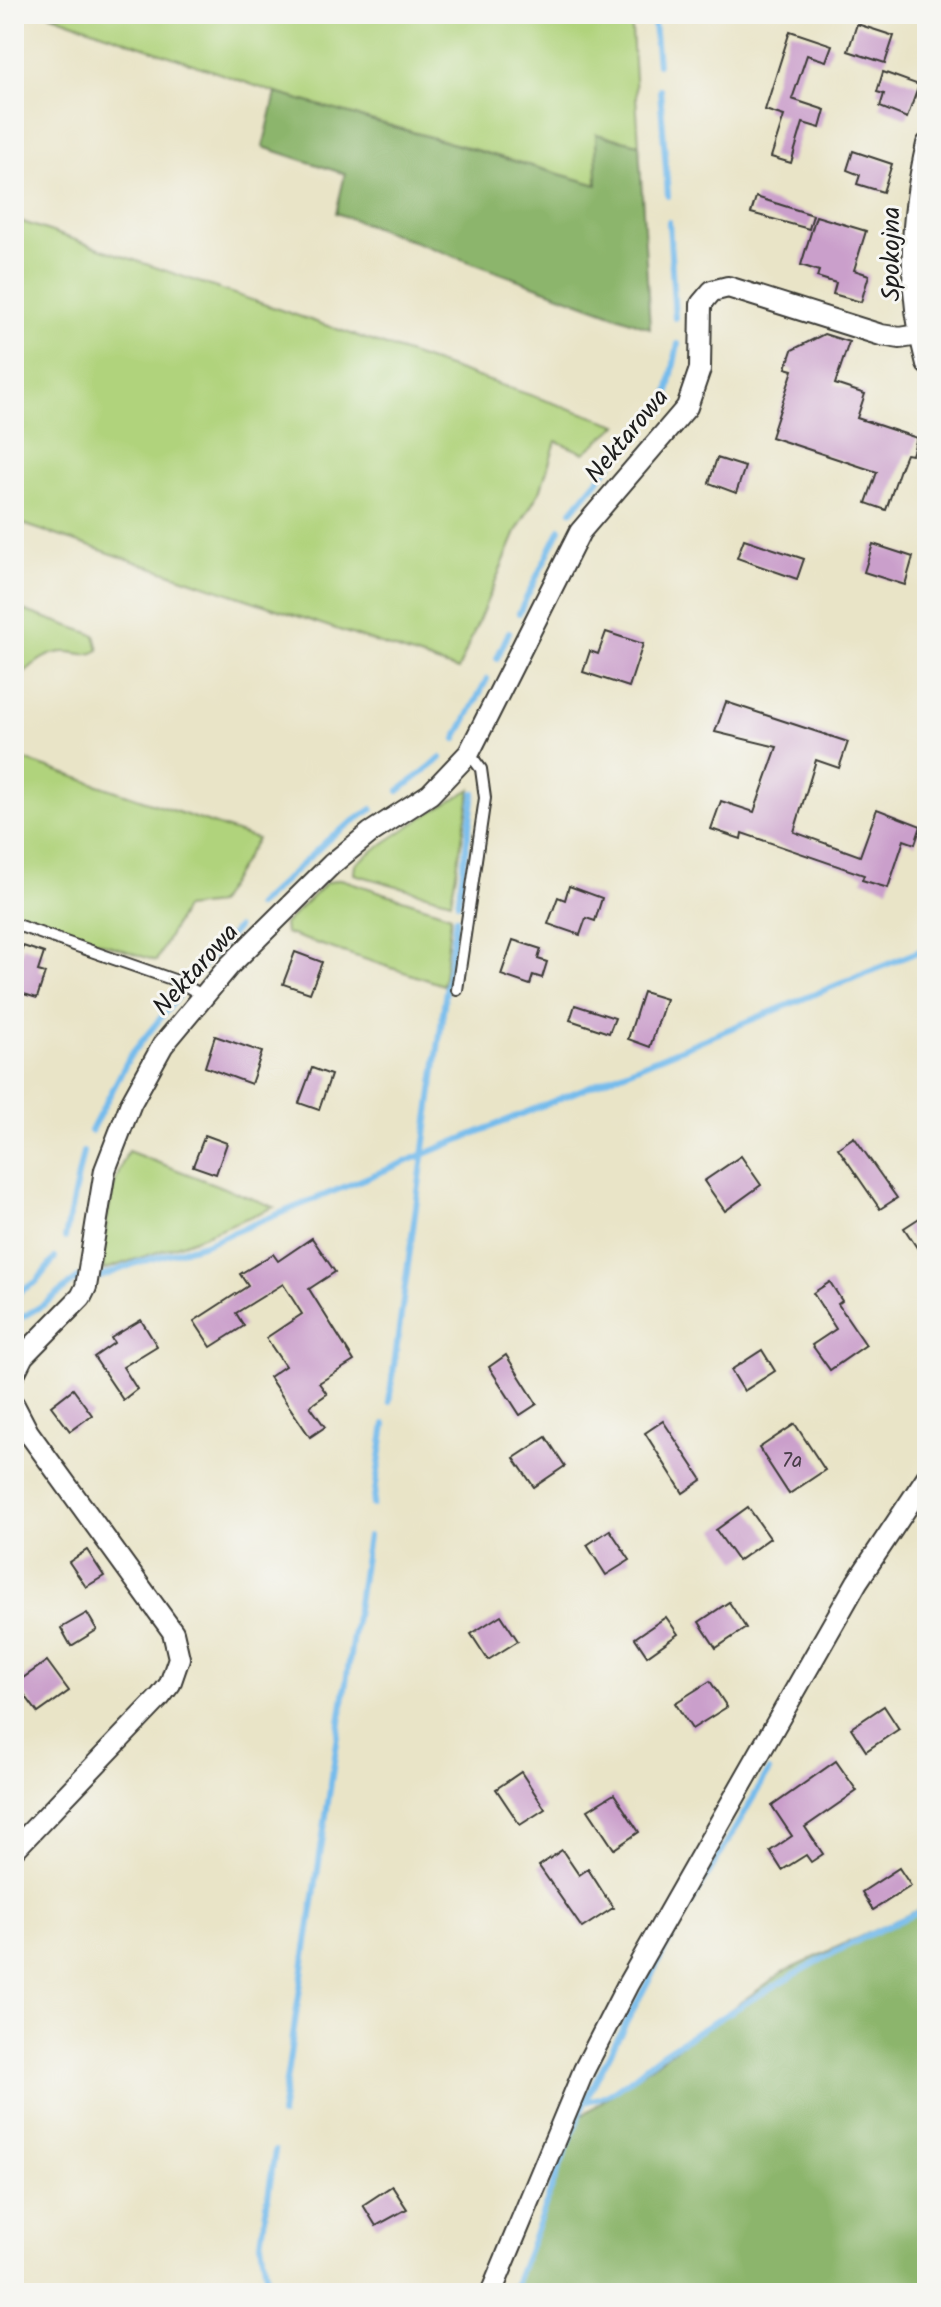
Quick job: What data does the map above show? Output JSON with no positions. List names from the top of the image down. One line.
{"streets":{"street":["Spokojna","Nektarowa"]},"crossings":[["Spokojna","Nektarowa"]],"house_numbers":["7a"]}
